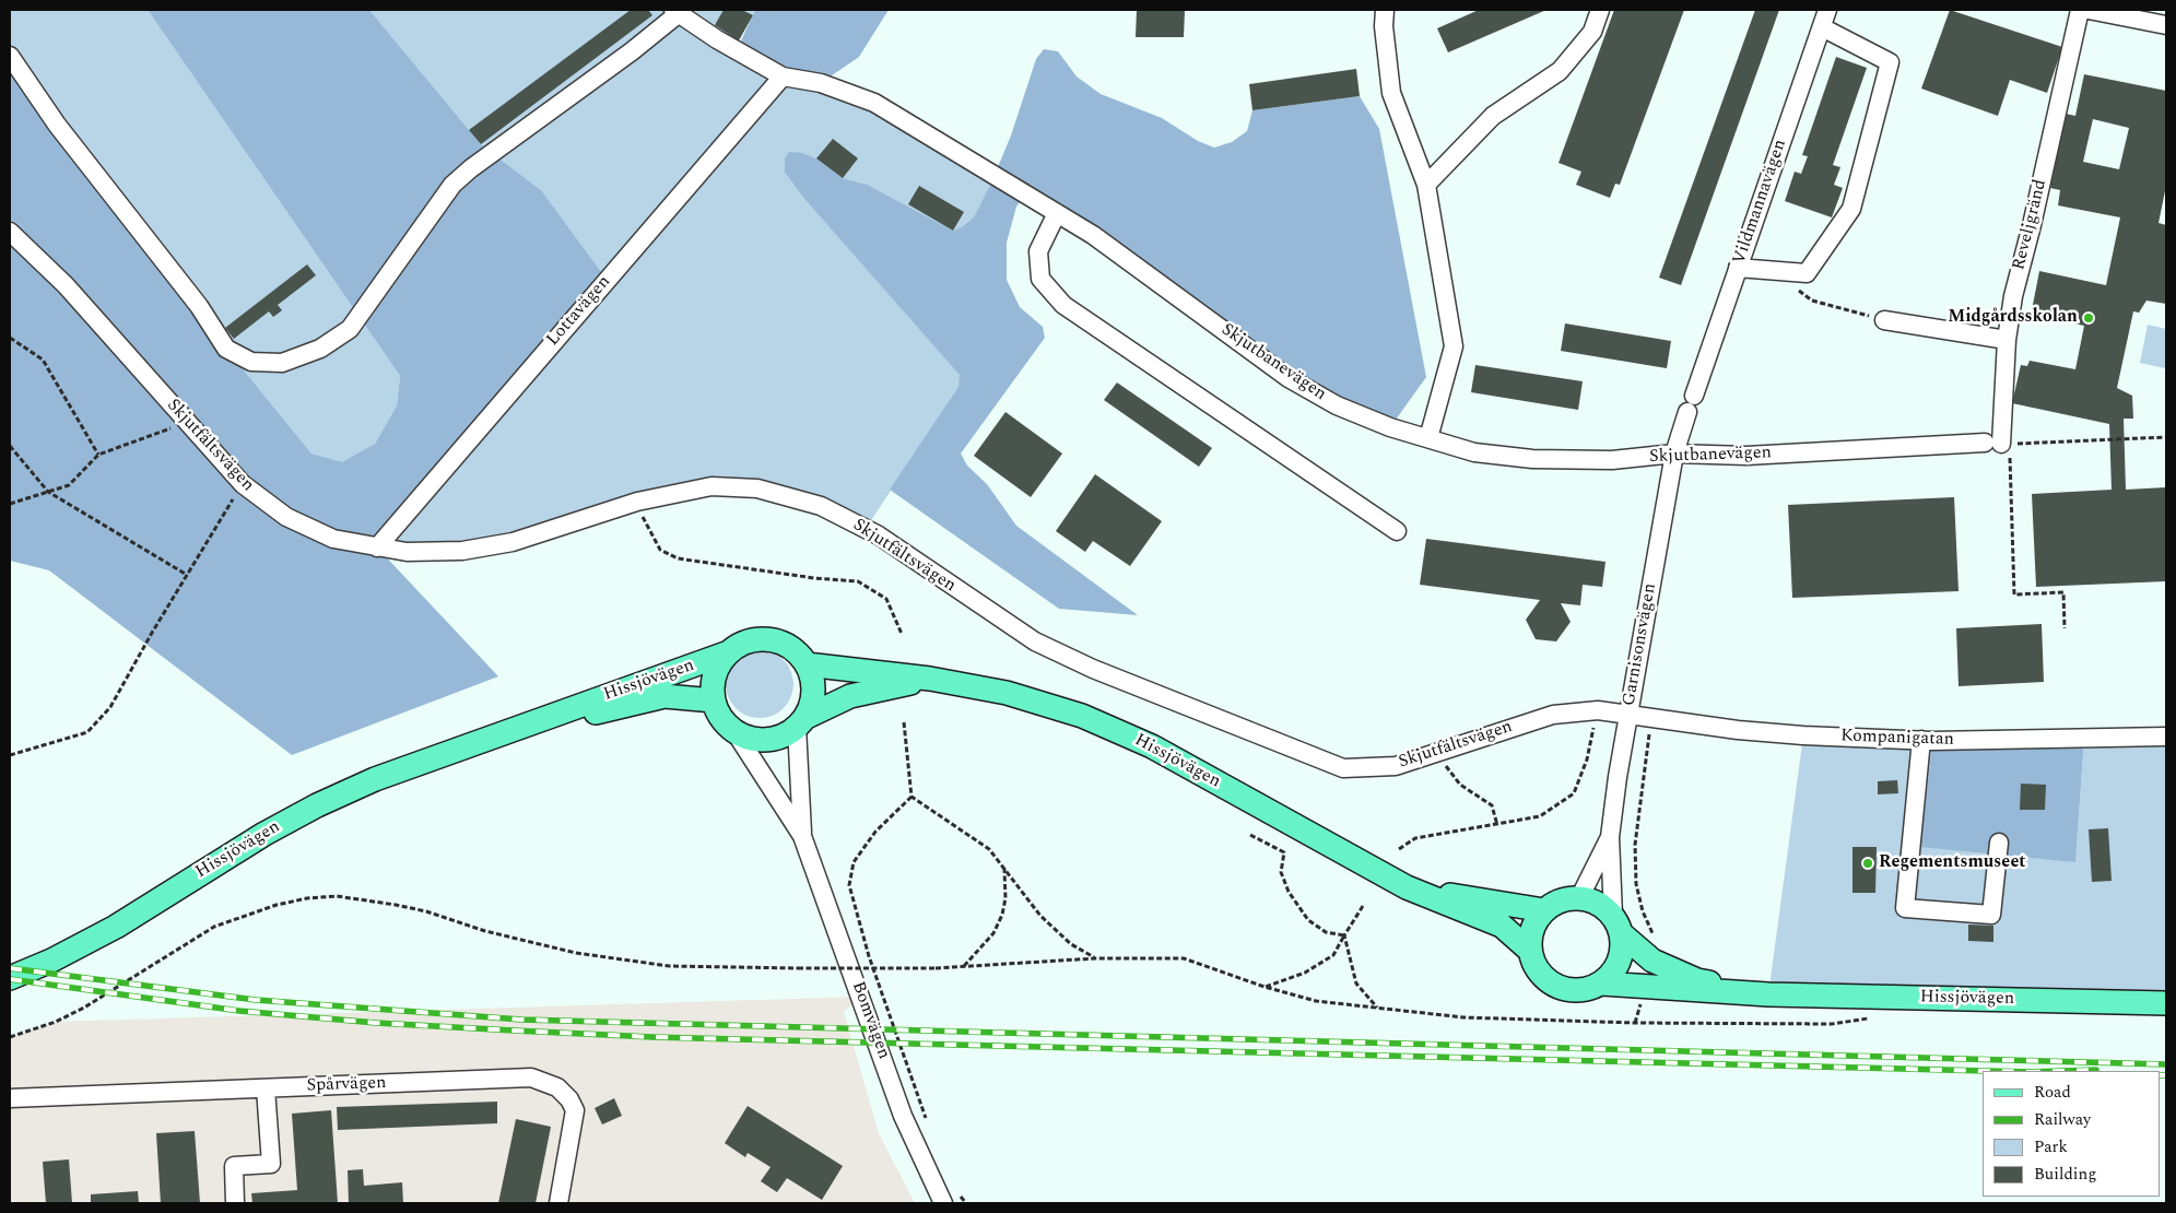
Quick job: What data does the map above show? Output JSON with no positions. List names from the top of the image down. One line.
{"streets":{"main road":["Hissjövägen"],"street":["Vildmannavägen","Reveljgränd","Lottavägen","Skjutbanevägen","Skjutfältsvägen","Garnisonsvägen","Kompanigatan","Bomvägen","Spårvägen"]},"crossings":[["Vildmannavägen","Skjutbanevägen"],["Vildmannavägen","Garnisonsvägen"],["Reveljgränd","Skjutbanevägen"],["Lottavägen","Skjutbanevägen"],["Lottavägen","Skjutfältsvägen"],["Skjutbanevägen","Garnisonsvägen"],["Skjutfältsvägen","Garnisonsvägen"],["Skjutfältsvägen","Kompanigatan"],["Garnisonsvägen","Hissjövägen"],["Garnisonsvägen","Kompanigatan"],["Hissjövägen","Bomvägen"]],"places":["Midgårdsskolan","Regementsmuseet"],"legend":["Road","Railway","Park","Building"]}
